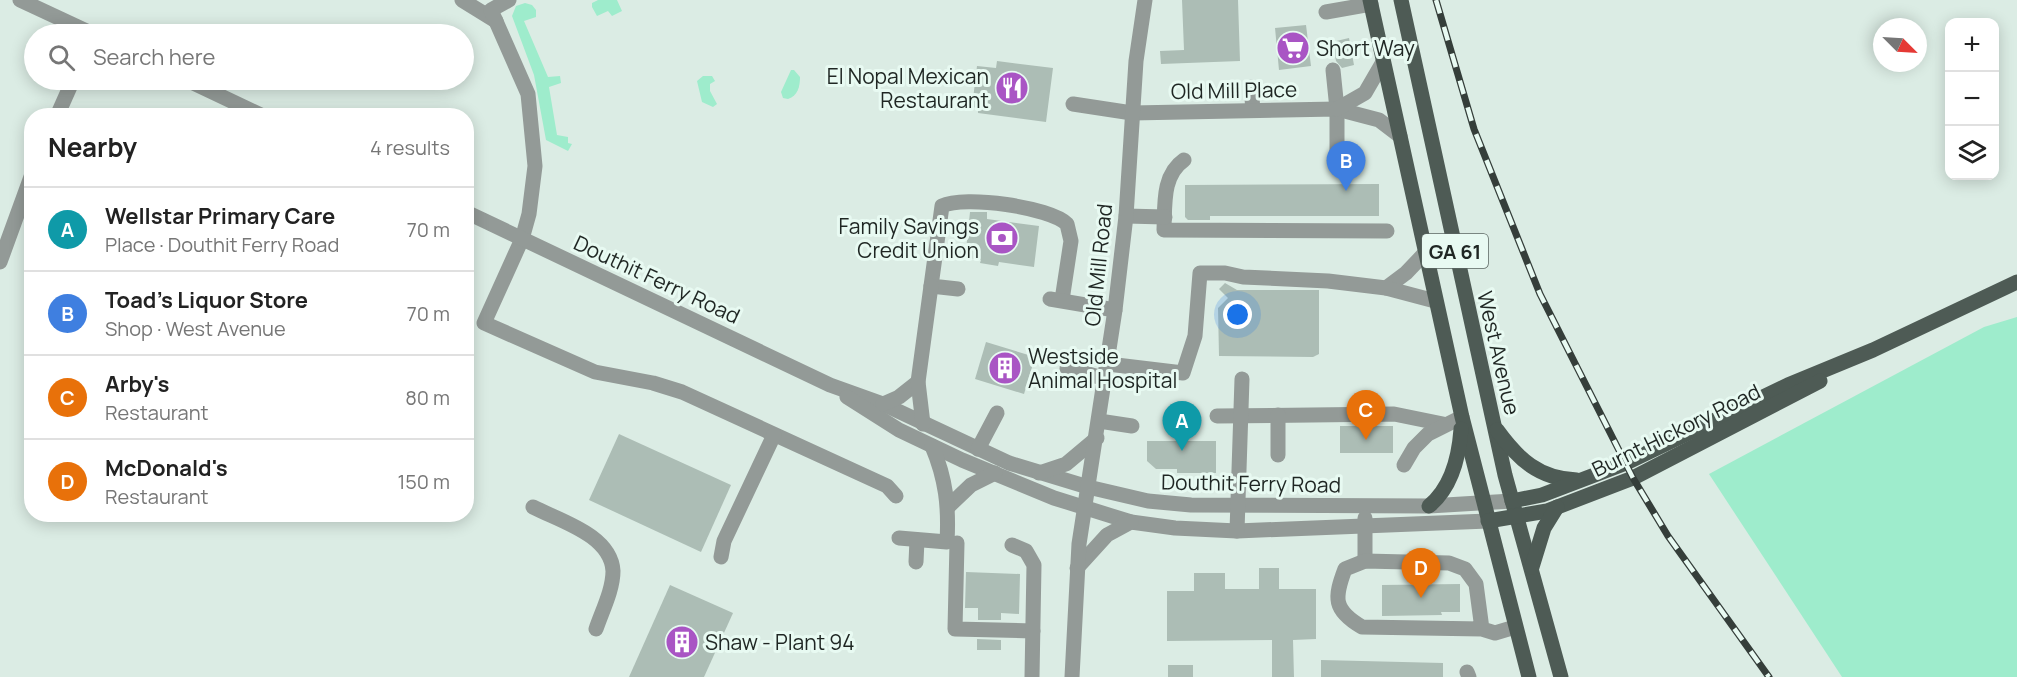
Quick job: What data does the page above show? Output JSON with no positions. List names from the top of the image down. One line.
{"streets":{"main road":["GA 61","West Avenue","Burnt Hickory Road"],"street":["Old Mill Place","Old Mill Road","Douthit Ferry Road"]},"crossings":[["Old Mill Place","GA 61"],["Old Mill Place","Old Mill Road"],["GA 61","Douthit Ferry Road"],["GA 61","Burnt Hickory Road"],["Old Mill Road","Douthit Ferry Road"],["Douthit Ferry Road","West Avenue"],["Douthit Ferry Road","Burnt Hickory Road"],["West Avenue","Burnt Hickory Road"]],"places":{"supermarket":["Short Way"],"restaurant":["El Nopal Mexican Restaurant"],"bank":["Family Savings Credit Union"],"building":["Westside Animal Hospital","Shaw - Plant 94"]},"north":"bottom right","page":{"map_buttons":["+","−"],"search":"Search here","heading":["Nearby","4 results"],"pins":["B","C","A","D"],"list":[{"mark":"A","name":"Wellstar Primary Care","note":"Place · Douthit Ferry Road","value":"70 m"},{"mark":"B","name":"Toad's Liquor Store","note":"Shop · West Avenue","value":"70 m"},{"mark":"C","name":"Arby's","note":"Restaurant","value":"80 m"},{"mark":"D","name":"McDonald's","note":"Restaurant","value":"150 m"}]}}
